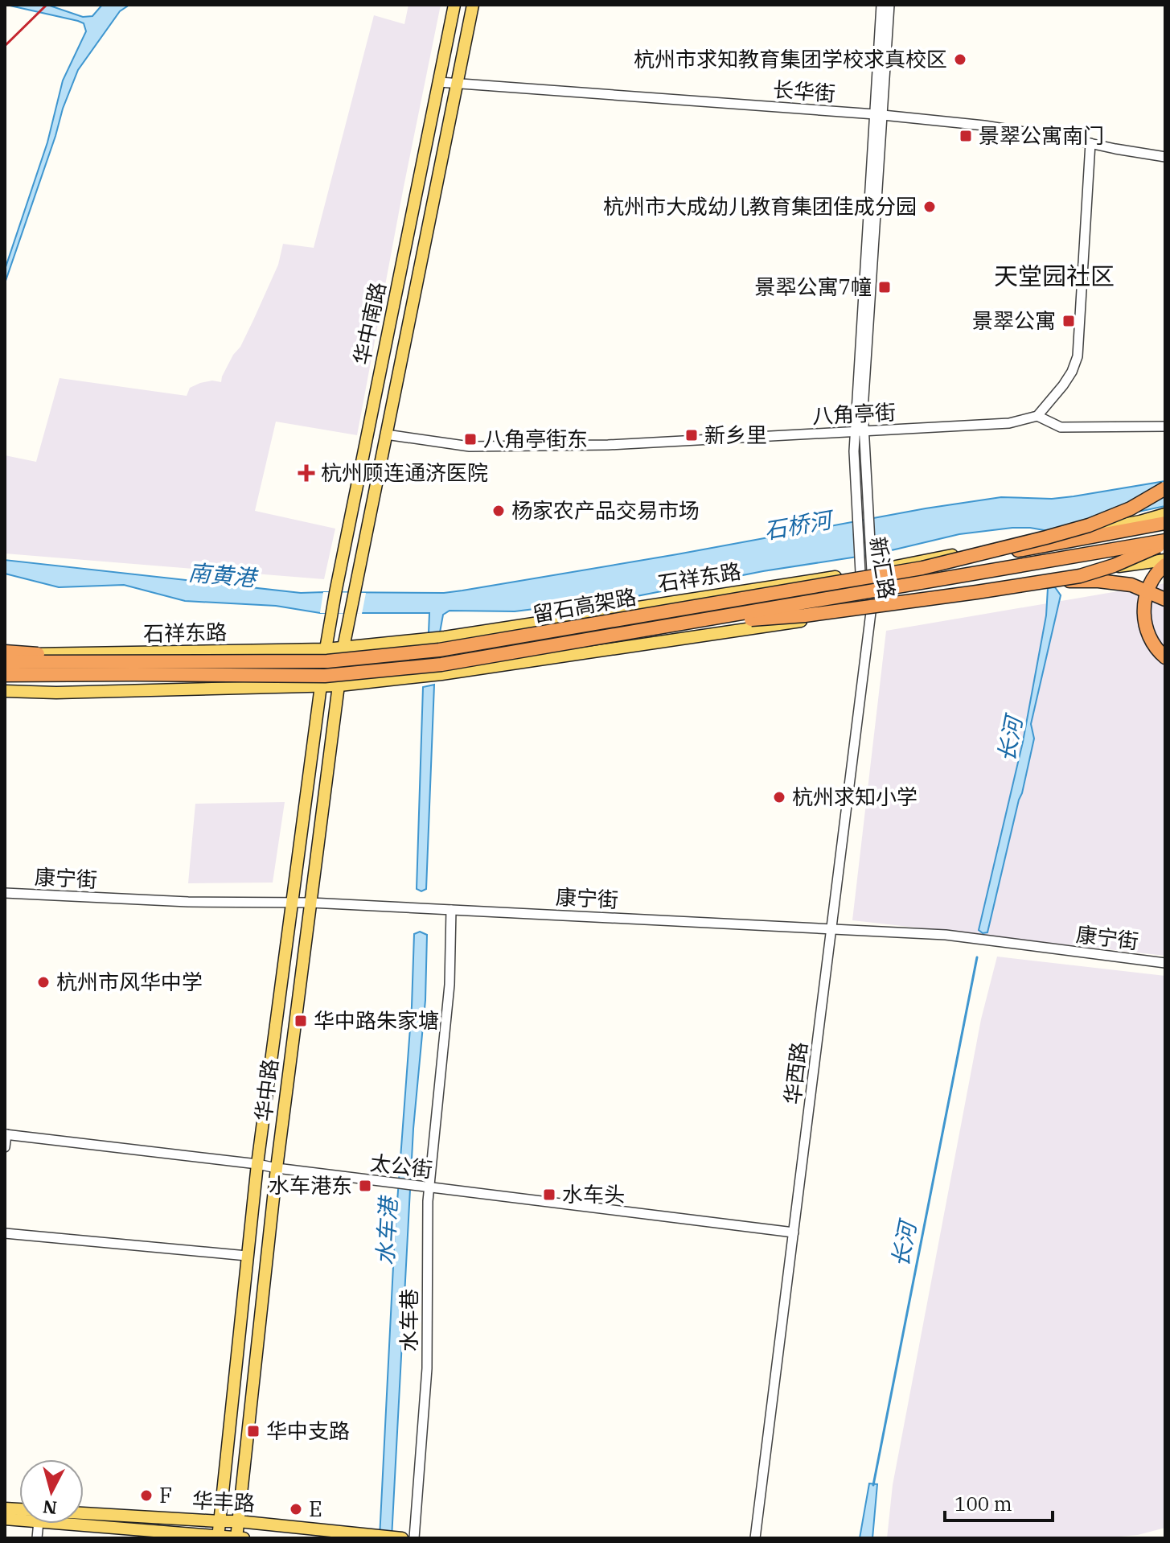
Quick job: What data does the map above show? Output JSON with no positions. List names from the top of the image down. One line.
{"streets":{"highway":["留石高架路"],"main road":["华中南路","石祥东路","华中路","华丰路"],"street":["长华街","八角亭街","新汇路","康宁街","华西路","太公街","水车巷"]},"crossings":[["长华街","华中南路"],["长华街","新汇路"],["华中南路","八角亭街"],["华中南路","石祥东路"],["华中南路","华中路"],["八角亭街","新汇路"],["新汇路","石祥东路"],["新汇路","华西路"],["石祥东路","华中路"],["康宁街","华西路"],["康宁街","华中路"],["康宁街","水车巷"],["华西路","太公街"],["华中路","太公街"],["华中路","华丰路"],["太公街","水车巷"]],"districts":["天堂园社区"],"water":["石桥河","南黄港","长河","水车港"],"places":{"other":["杭州市求知教育集团学校求真校区","杭州市大成幼儿教育集团佳成分园","杨家农产品交易市场","杭州求知小学","杭州市风华中学","F","E"],"transit":["景翠公寓南门","景翆公寓7幢","景翠公寓","新乡里","八角亭街东","华中路朱家塘","水车港东","水车头","华中支路"],"health":["杭州顾连通济医院"]},"scale_bar":"100 m","north":"bottom"}
